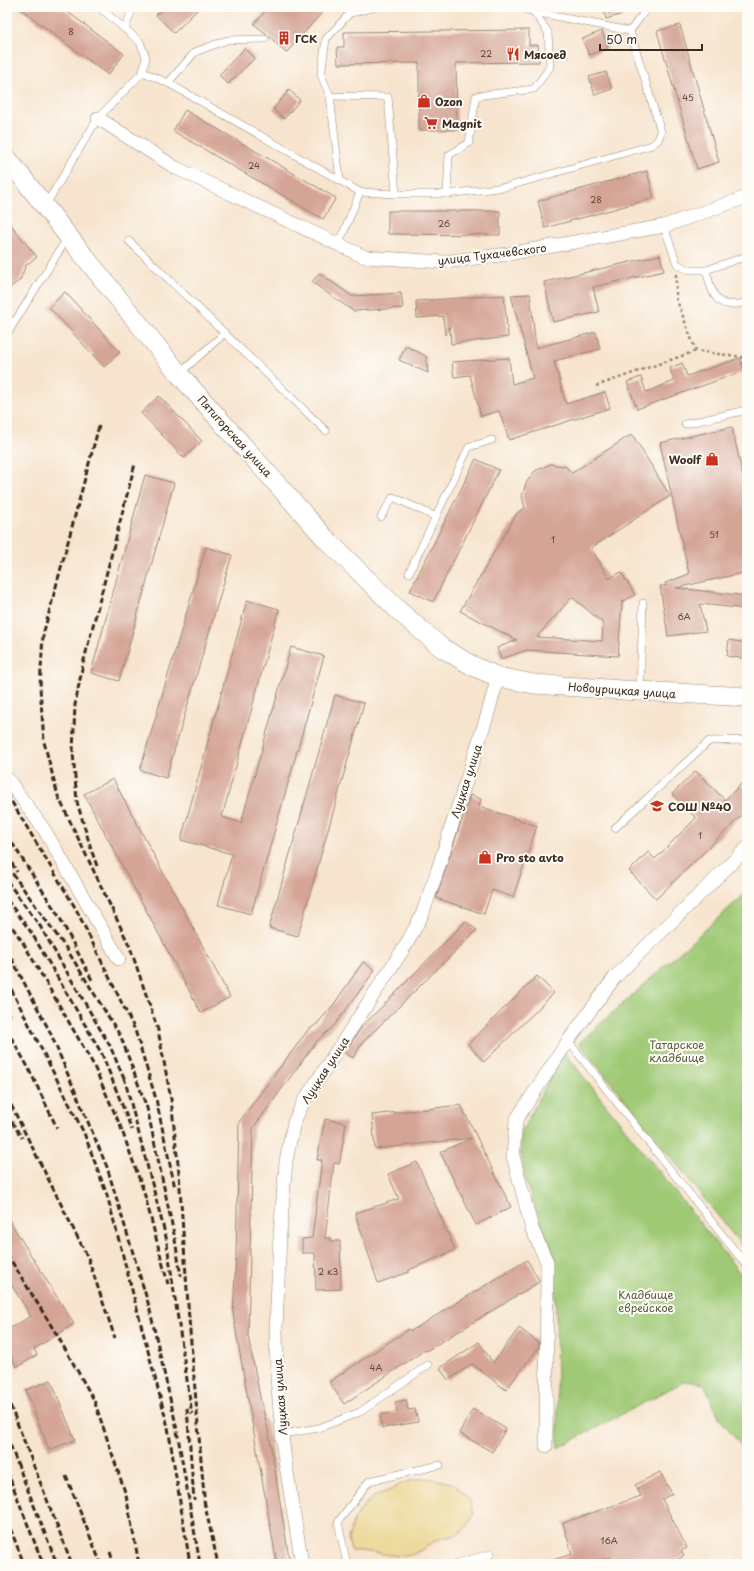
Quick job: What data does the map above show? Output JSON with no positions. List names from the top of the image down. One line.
{"streets":{"main road":["Пятигорская улица","Новоурицкая улица"],"street":["улица Тухачевского","Луцкая улица"]},"crossings":[["Пятигорская улица","Новоурицкая улица"],["Пятигорская улица","Луцкая улица"],["Новоурицкая улица","Луцкая улица"]],"parks":["Татарское кладбище","Кладбище еврейское"],"places":{"building":["ГСК"],"restaurant":["Мясоед"],"shop":["Ozon","Woolf","Pro sto avto"],"supermarket":["Magnit"],"school or university":["СОШ №40"]},"house_numbers":["8","22","45","24","28","26","51","1","6А","1","2 к3","4А","16А"],"scale_bar":"50 m"}
